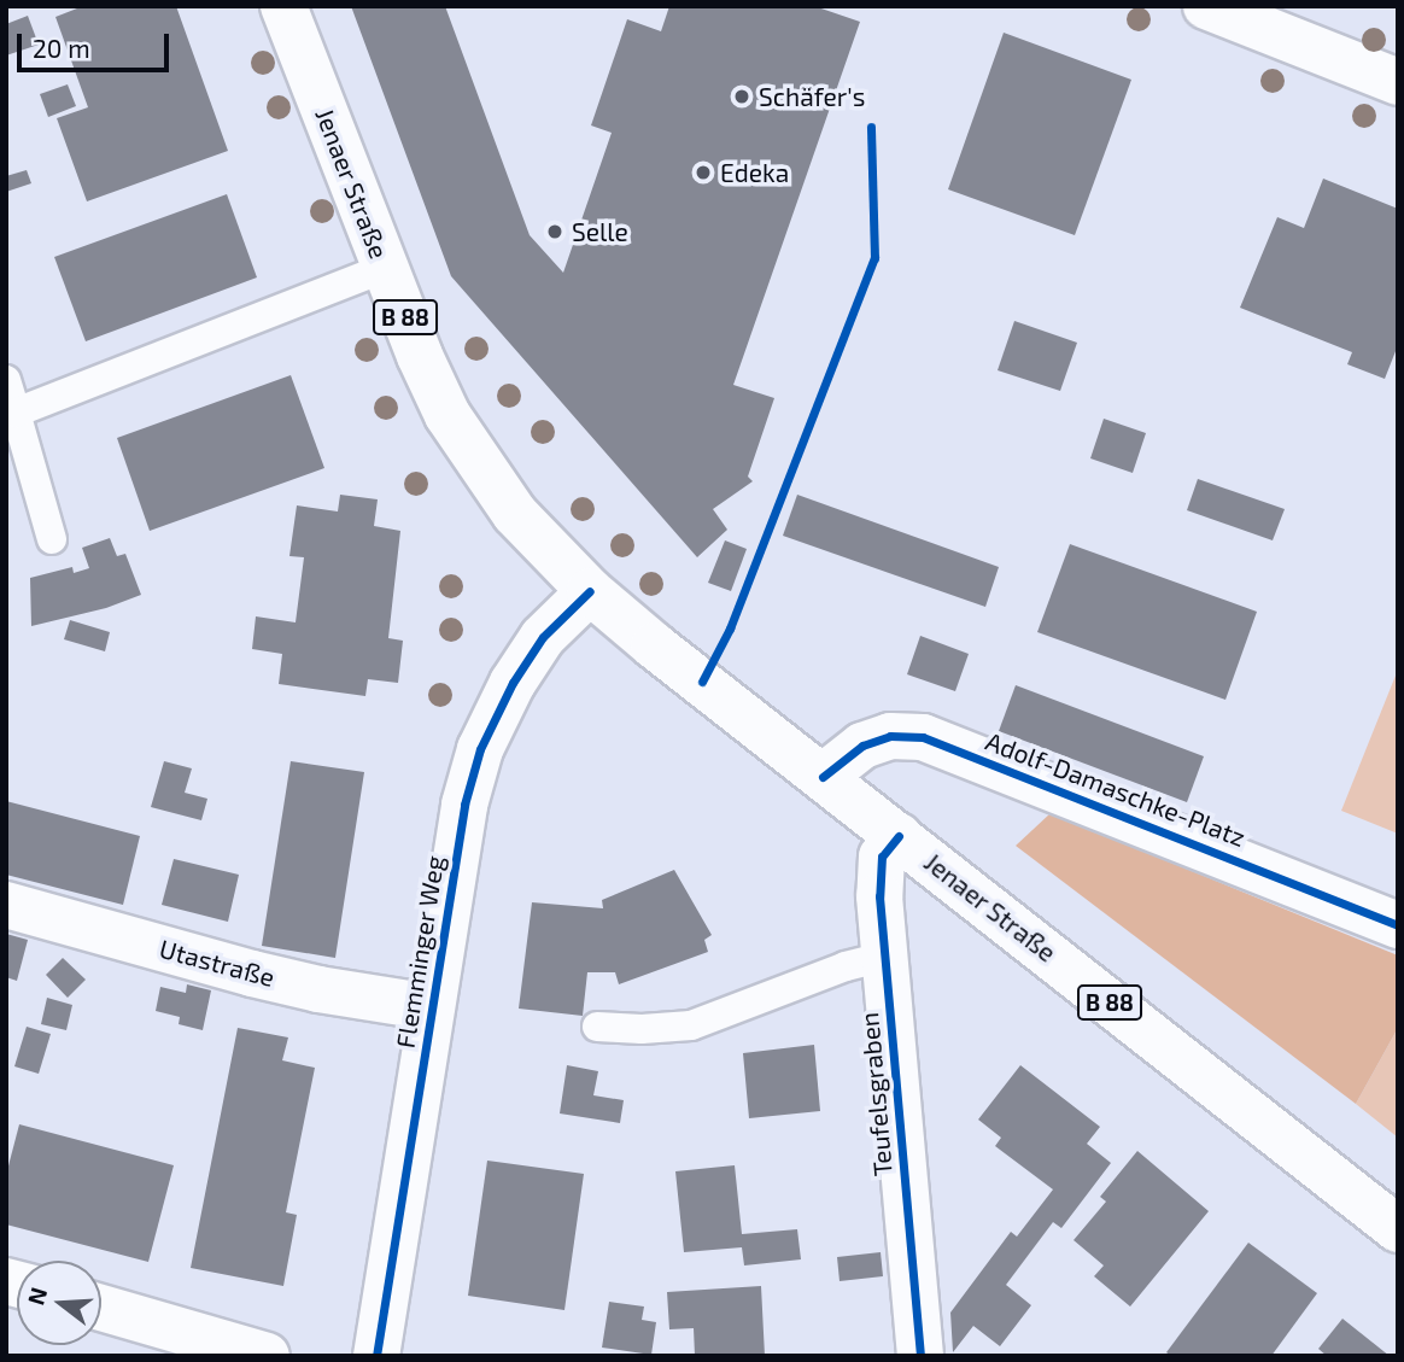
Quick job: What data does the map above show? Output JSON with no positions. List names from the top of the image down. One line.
{"streets":{"street":["Jenaer Straße","B 88","Adolf-Damaschke-Platz","Flemminger Weg","Utastraße","Teufelsgraben"]},"crossings":[["Jenaer Straße","Adolf-Damaschke-Platz"],["Jenaer Straße","Flemminger Weg"],["Jenaer Straße","Teufelsgraben"],["Flemminger Weg","Utastraße"]],"places":["Schäfer's","Edeka","Selle"],"scale_bar":"20 m","north":"left"}
